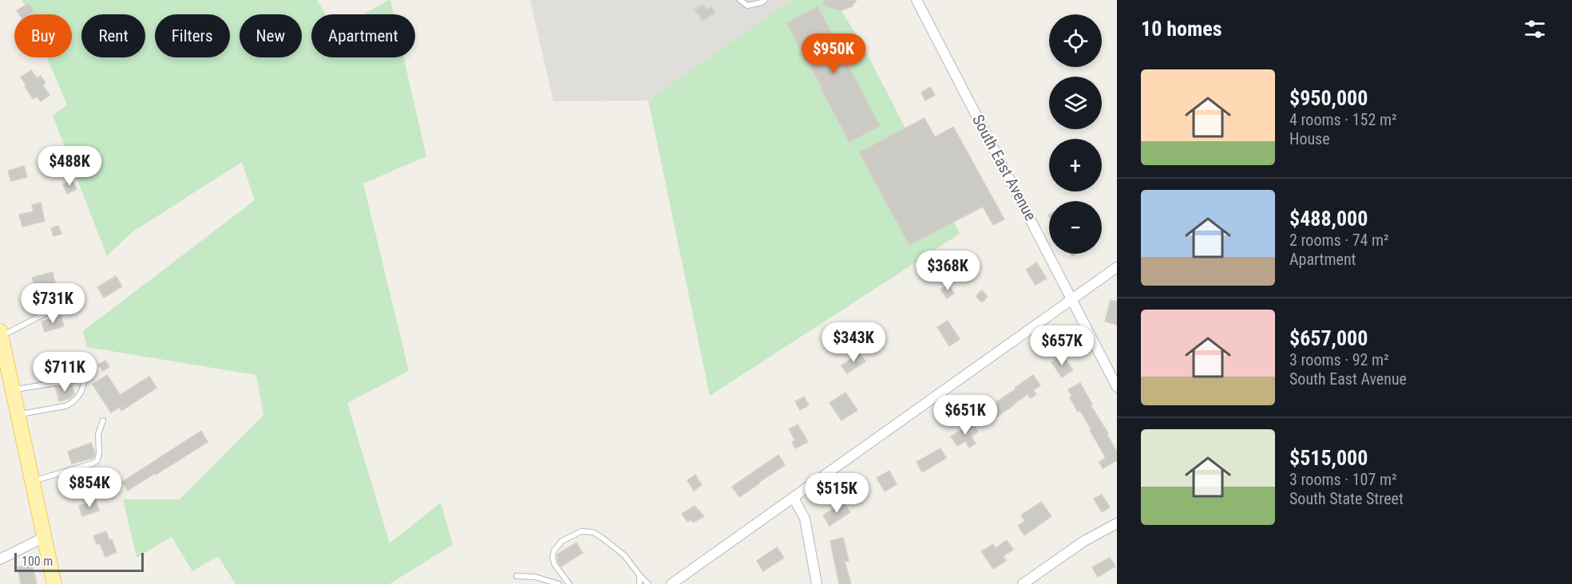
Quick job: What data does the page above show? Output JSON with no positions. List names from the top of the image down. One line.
{"streets":{"street":["South East Avenue"]},"scale_bar":"100 m","page":{"heading":"10 homes","map_buttons":["+","−"],"chip":["Buy","Rent","Filters","New","Apartment"],"price":["$950K","$488K","$368K","$731K","$343K","$657K","$711K","$651K","$854K","$515K"],"list":[{"name":"$950,000","note":"4 rooms · 152 m² · House"},{"name":"$488,000","note":"2 rooms · 74 m² · Apartment"},{"name":"$657,000","note":"3 rooms · 92 m² · South East Avenue"},{"name":"$515,000","note":"3 rooms · 107 m² · South State Street"}],"scale":"100 m"}}
